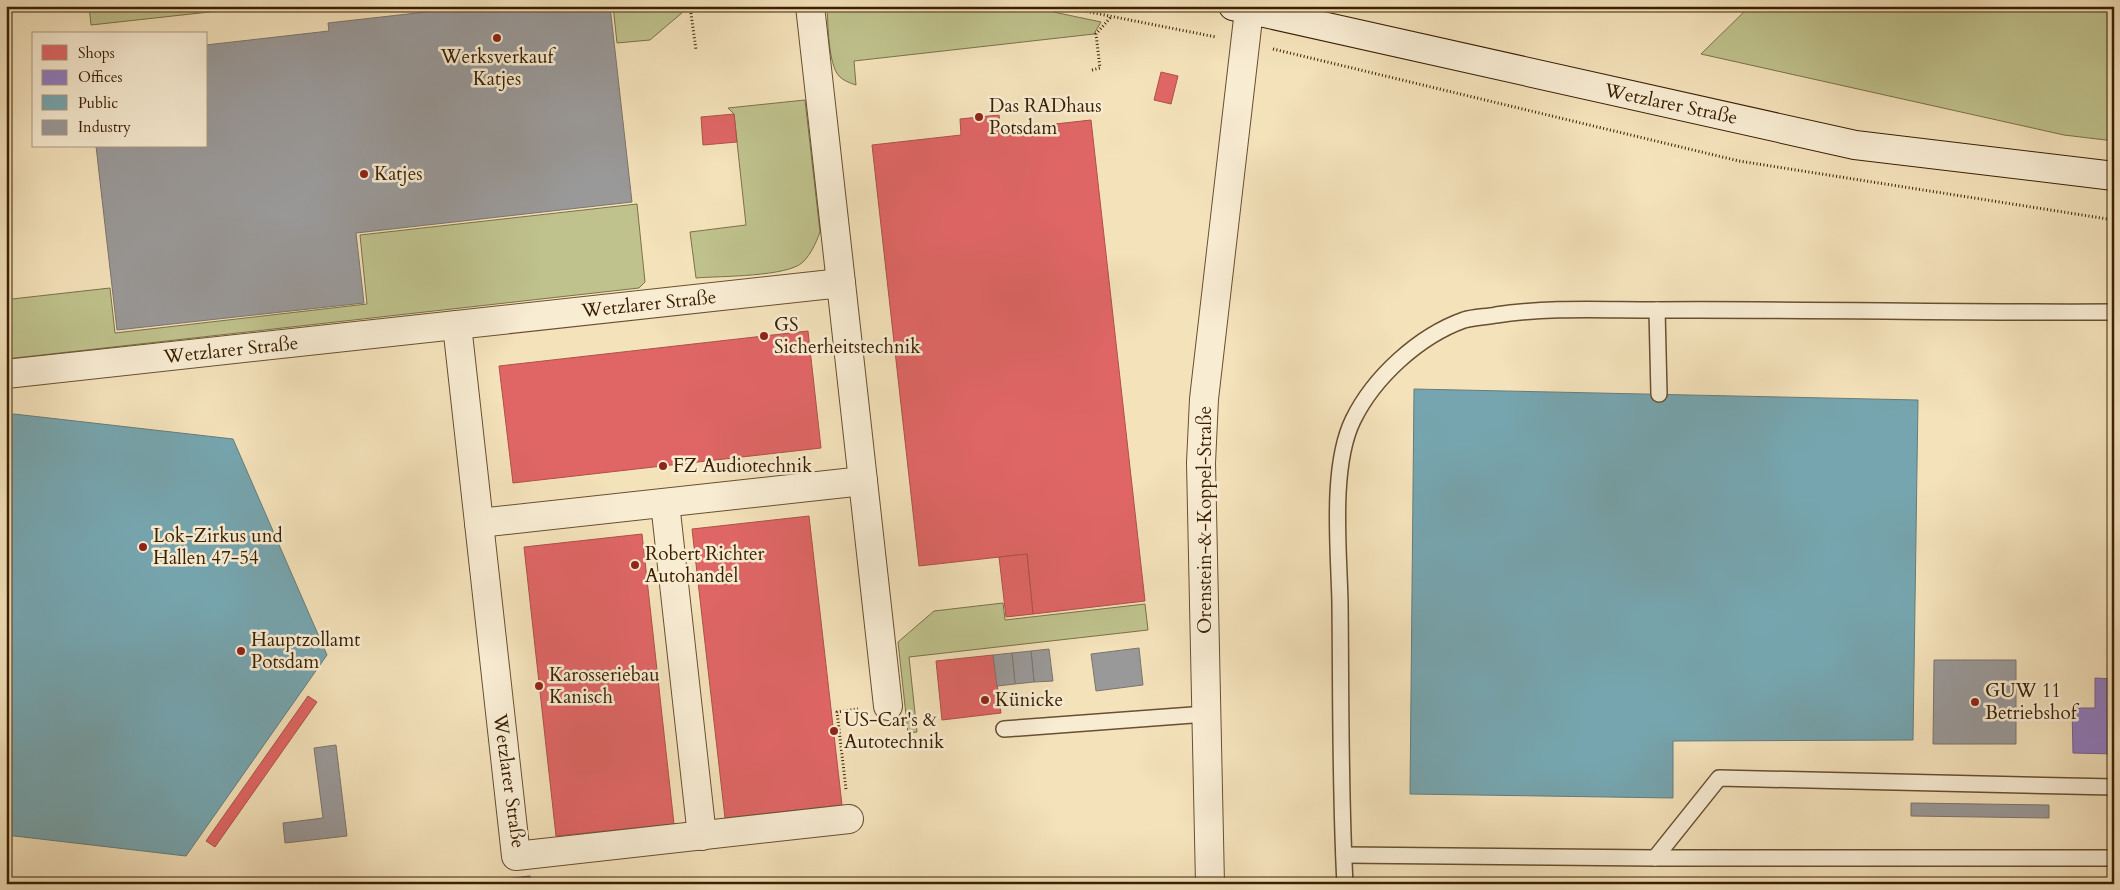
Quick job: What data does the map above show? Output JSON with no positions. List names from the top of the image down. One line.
{"streets":{"street":["Wetzlarer Straße","Orenstein-&-Koppel-Straße"]},"crossings":[["Wetzlarer Straße","Orenstein-&-Koppel-Straße"]],"places":["Werksverkauf Katjes","Das RADhaus Potsdam","Katjes","GS Sicherheitstechnik","FZ Audiotechnik","Lok-Zirkus und Hallen 47-54","Robert Richter Autohandel","Hauptzollamt Potsdam","Karosseriebau Kanisch","Künicke","GUW 11 Betriebshof","US-Car's & Autotechnik"],"legend":["Shops","Offices","Public","Industry"]}
